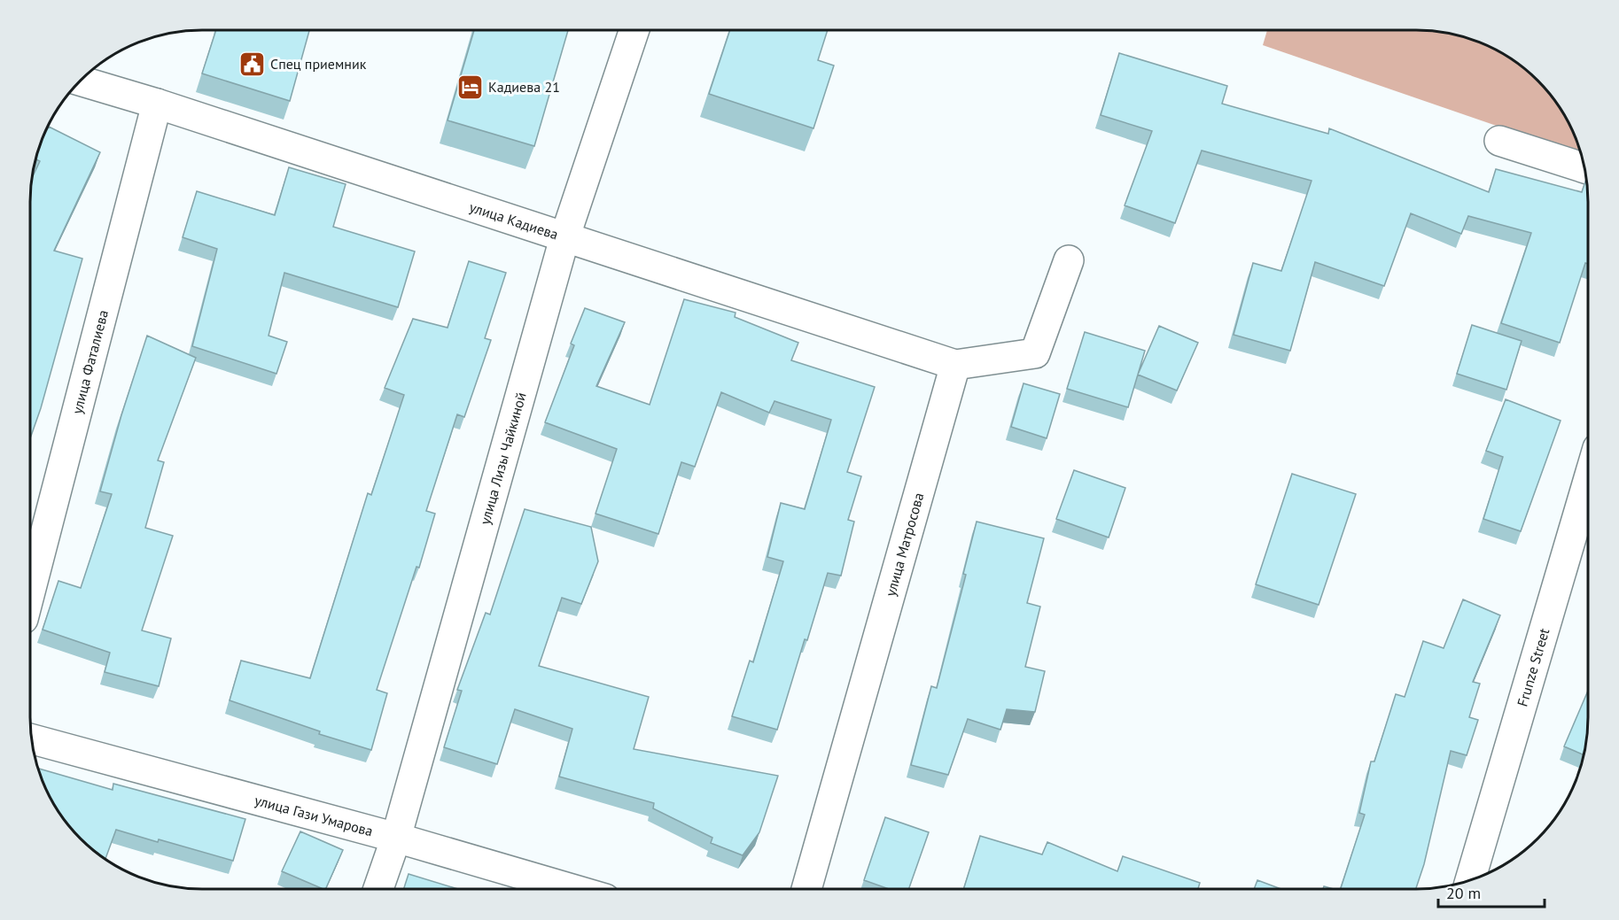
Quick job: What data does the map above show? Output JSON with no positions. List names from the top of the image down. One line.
{"streets":{"street":["улица Кадиева","улица Фаталиева","улица Лизы Чайкиной","улица Матросова","Frunze Street","улица Гази Умарова"]},"crossings":[["улица Кадиева","улица Фаталиева"],["улица Кадиева","улица Лизы Чайкиной"],["улица Кадиева","улица Матросова"],["улица Лизы Чайкиной","улица Гази Умарова"]],"places":{"public building":["Спец приемник"],"hotel":["Кадиева 21"]},"scale_bar":"20 m"}
